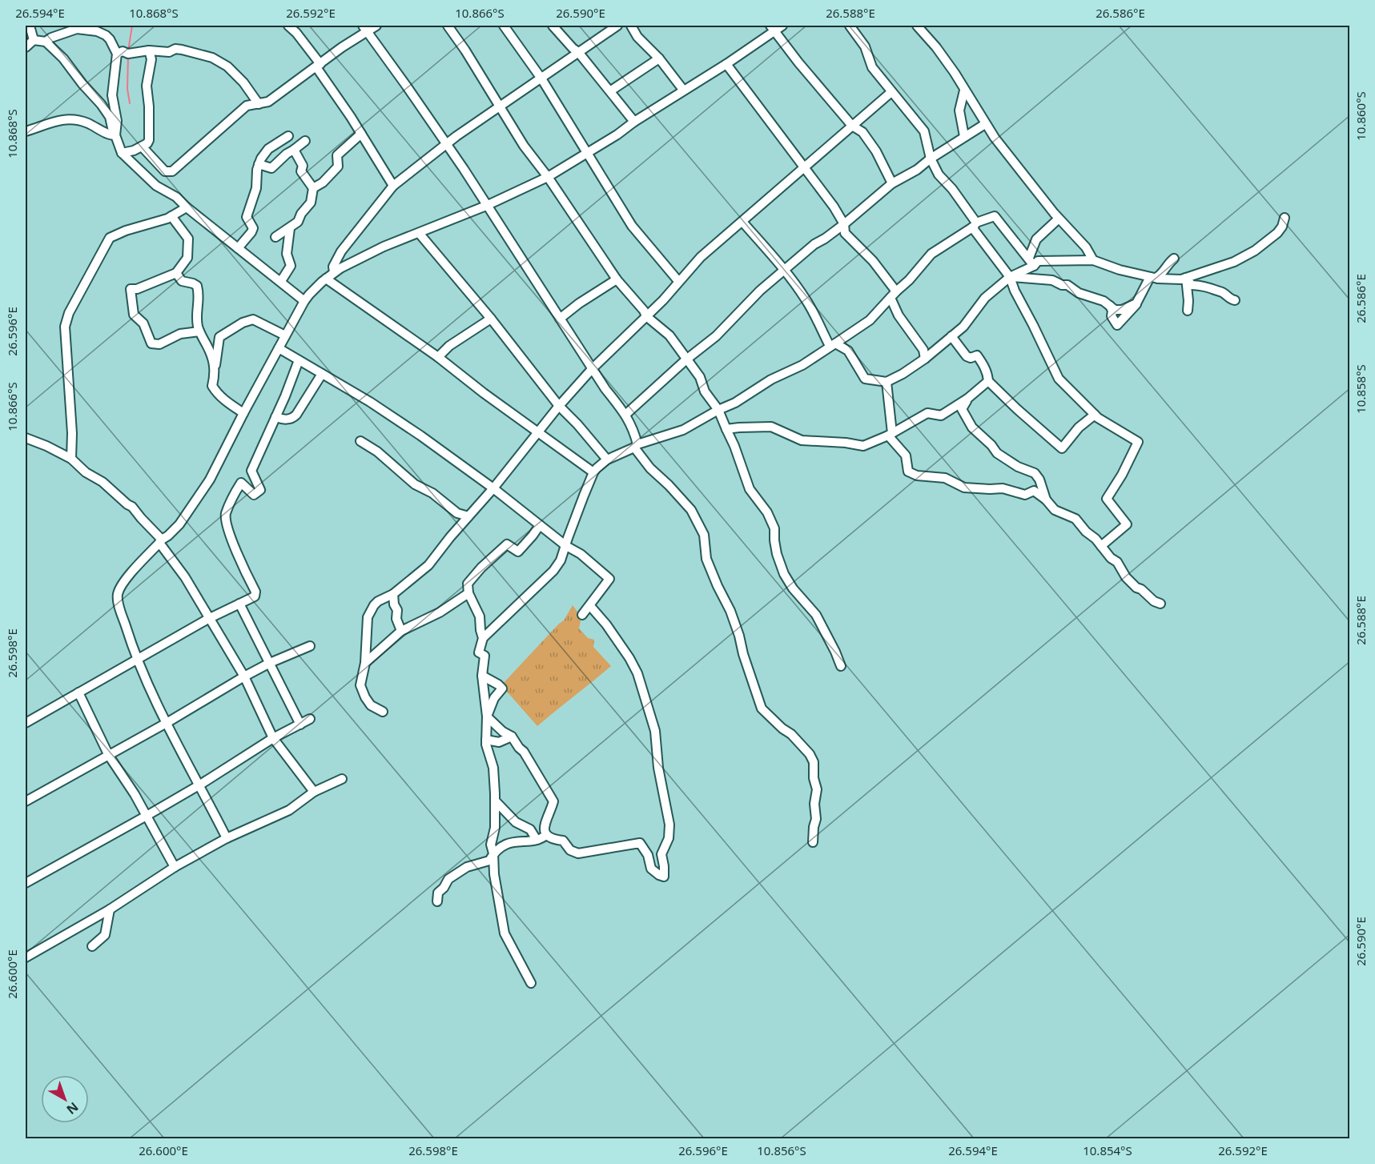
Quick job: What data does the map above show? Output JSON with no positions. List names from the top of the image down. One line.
{"north":"bottom right","coordinates":["26.594°E","10.868°S","26.592°E","10.866°S","26.590°E","26.588°E","26.586°E","10.860°S","26.596°E","10.858°S","26.598°E","26.600°E","10.856°S","10.854°S"]}
